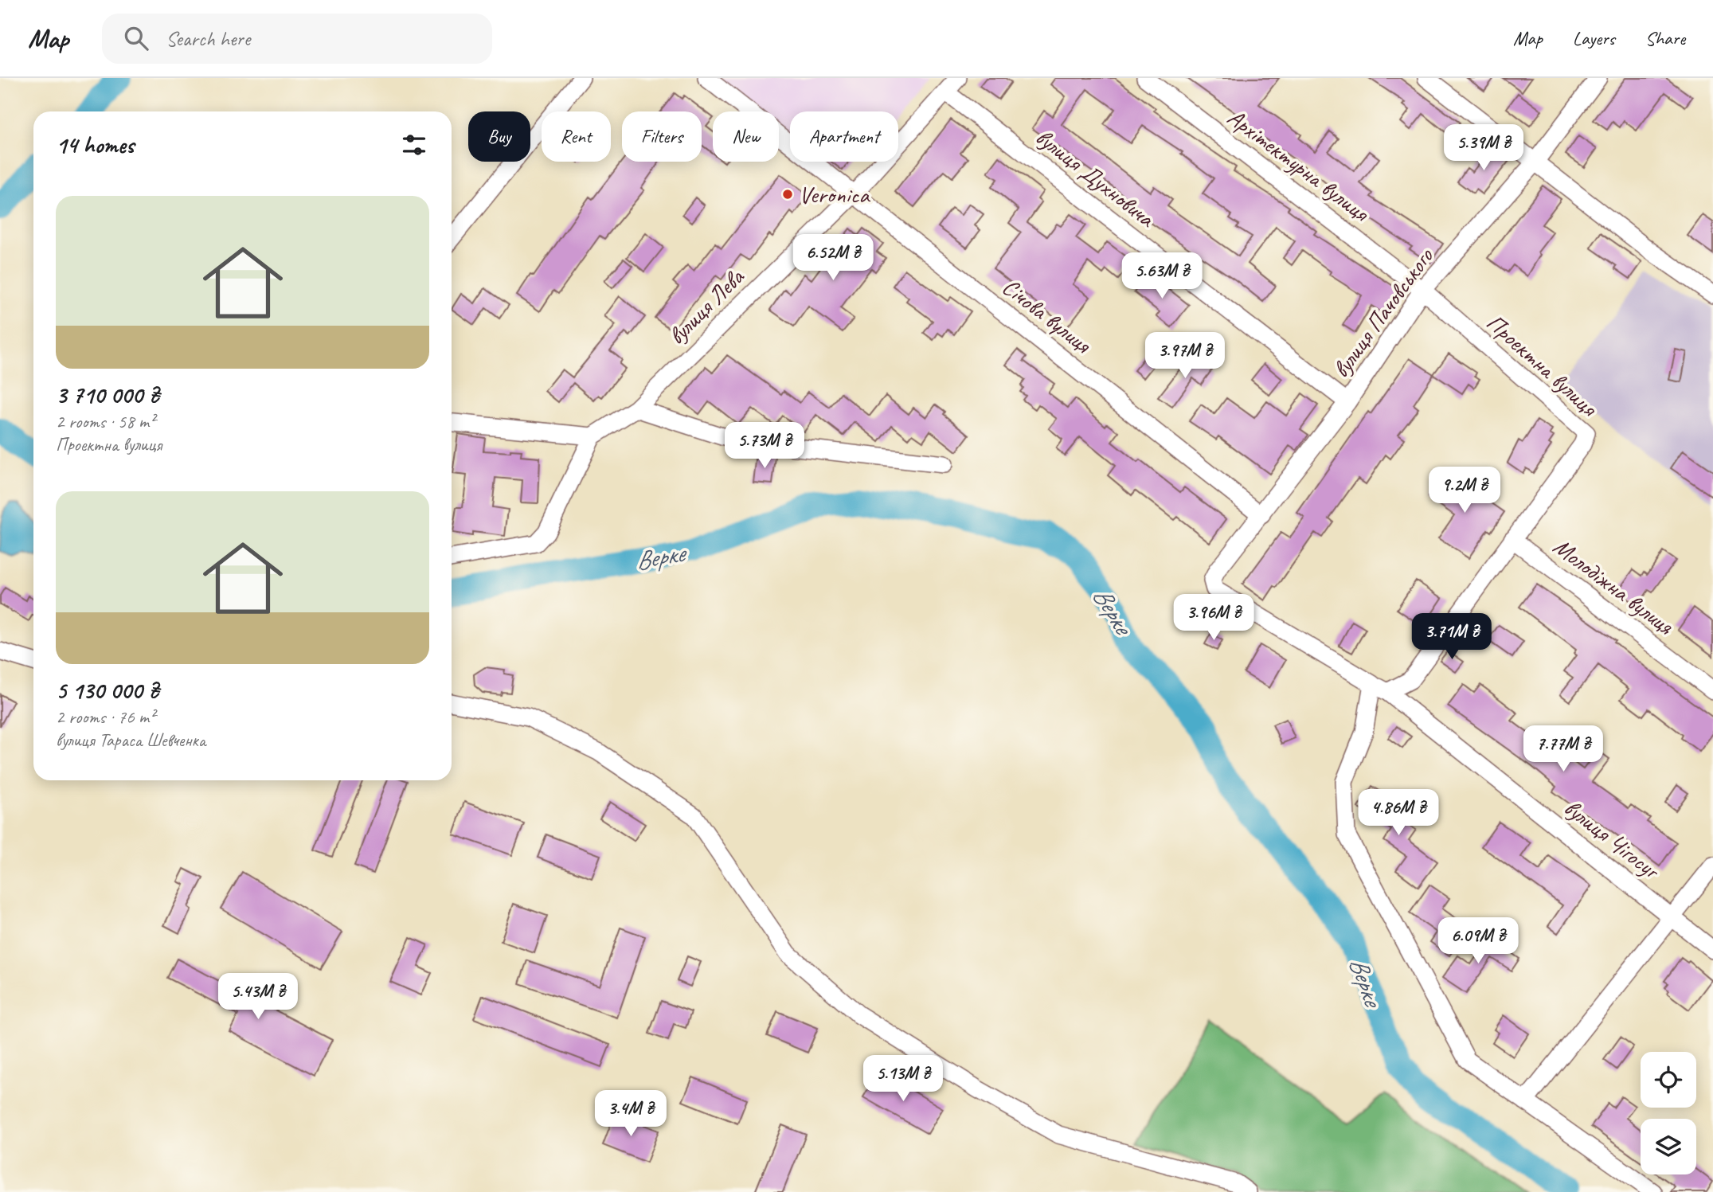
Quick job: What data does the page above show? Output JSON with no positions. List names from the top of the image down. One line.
{"streets":{"street":["Архітектурна вулиця","вулиця Духновича","вулиця Лева","вулиця Пачовського","Січова вулиця","Проектна вулиця","Молодіжна вулиця","вулиця Чігосуг"]},"crossings":[["Архітектурна вулиця","вулиця Пачовського"],["Архітектурна вулиця","Проектна вулиця"],["вулиця Духновича","вулиця Лева"],["вулиця Духновича","вулиця Пачовського"],["вулиця Лева","Січова вулиця"],["вулиця Пачовського","Січова вулиця"],["вулиця Пачовського","Проектна вулиця"],["вулиця Пачовського","вулиця Чігосуг"],["Проектна вулиця","Молодіжна вулиця"],["Проектна вулиця","вулиця Чігосуг"]],"water":["Верке"],"places":["Veronica"],"page":{"header":"Map","search":"Search here","nav":["Map","Layers","Share"],"chip":["Buy","Rent","Filters","New","Apartment"],"heading":"14 homes","price":["5.39M ₴","6.52M ₴","5.63M ₴","3.97M ₴","5.73M ₴","9.2M ₴","3.96M ₴","3.71M ₴","7.77M ₴","4.86M ₴","6.09M ₴","5.43M ₴","5.13M ₴","3.4M ₴"],"list":[{"name":"3 710 000 ₴","note":"2 rooms · 58 m² · Проектна вулиця"},{"name":"5 130 000 ₴","note":"2 rooms · 76 m² · вулиця Тараса Шевченка"}]}}
